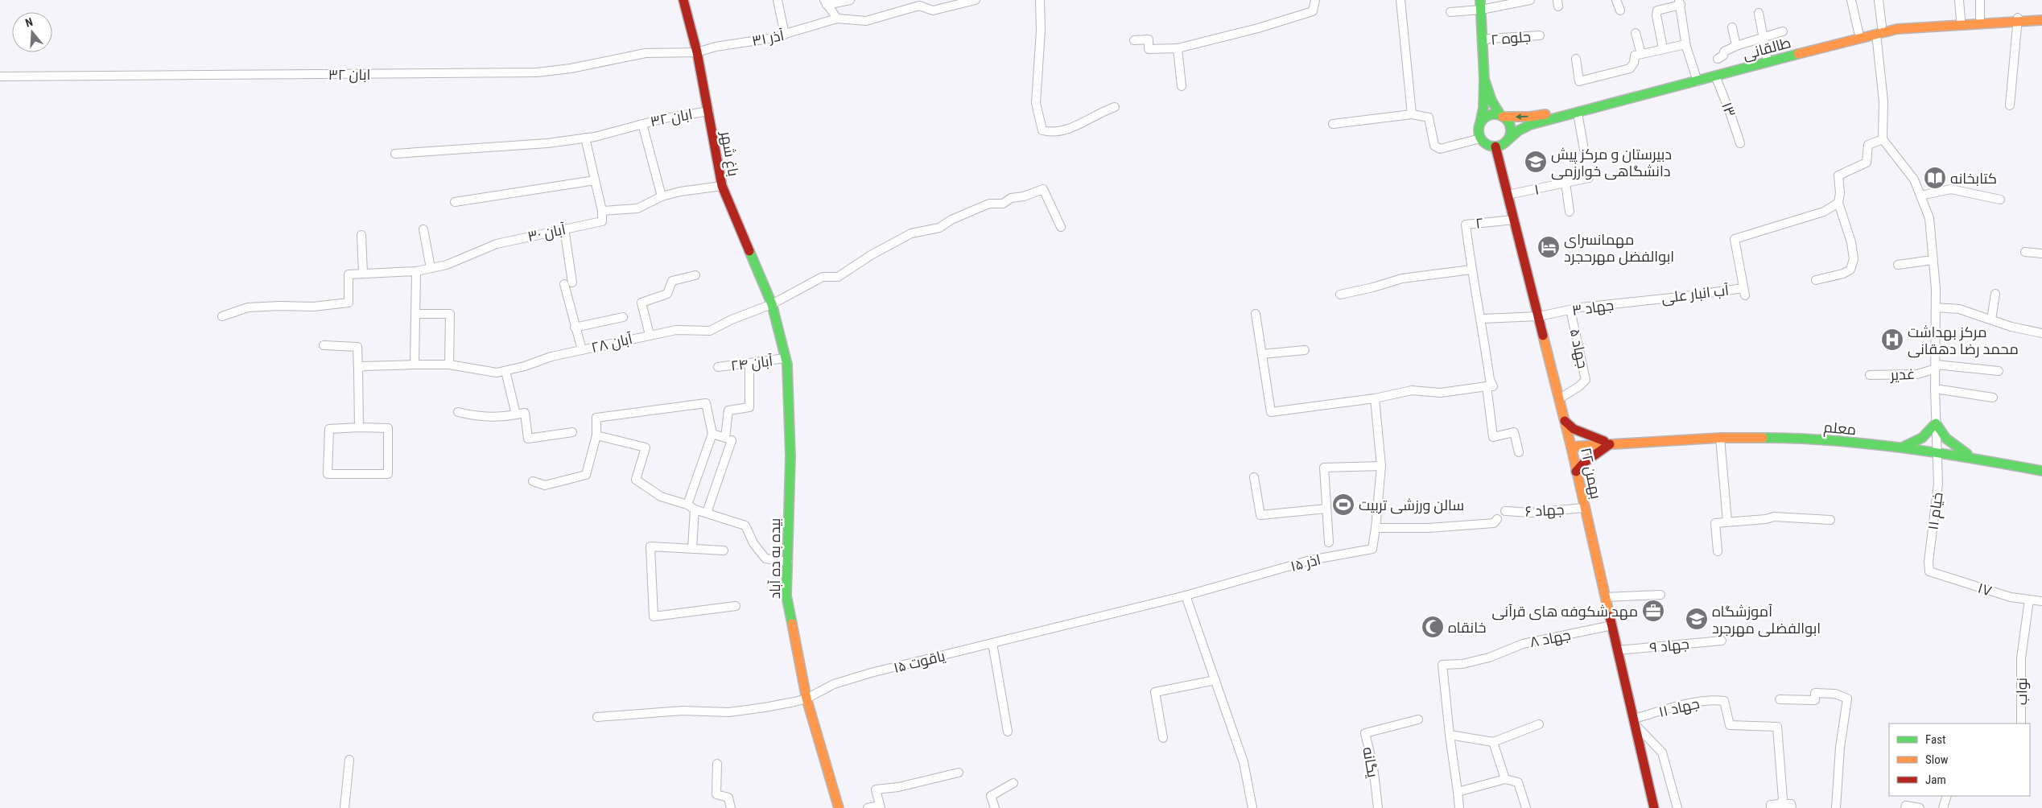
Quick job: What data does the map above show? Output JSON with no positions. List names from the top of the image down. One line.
{"streets":{"main road":["طالقانی","باغ شهر","معلم","۲۲ بهمن","بیده به ده آباد"],"street":["آذر ۳۱","جلوه ۲","ابان ۳۲","۱۳","۱","۲","آبان ۳۰","آب انبار علی","جهاد ۳","آبان ۲۸","جهاد ۵","آبان ۲۴","غدیر","جهاد ۶","خیام ۱۱","اذر ۱۵","۱۷","جهاد ۸","جهاد ۹","یاقوت ۱۵","نواب","جهاد ۱۱","یگانه"]},"crossings":[["آذر ۳۱","ابان ۳۲"],["آذر ۳۱","باغ شهر"],["طالقانی","۱۳"],["طالقانی","۲۲ بهمن"],["ابان ۳۲","باغ شهر"],["باغ شهر","آبان ۲۸"],["باغ شهر","بیده به ده آباد"],["۱","۲۲ بهمن"],["۲","۲۲ بهمن"],["آب انبار علی","جهاد ۳"],["جهاد ۳","جهاد ۵"],["جهاد ۳","۲۲ بهمن"],["آبان ۲۸","بیده به ده آباد"],["جهاد ۵","۲۲ بهمن"],["آبان ۲۴","بیده به ده آباد"],["غدیر","خیام ۱۱"],["معلم","۲۲ بهمن"],["معلم","خیام ۱۱"],["۲۲ بهمن","جهاد ۶"],["۲۲ بهمن","جهاد ۸"],["۲۲ بهمن","جهاد ۹"],["۲۲ بهمن","جهاد ۱۱"],["خیام ۱۱","۱۷"],["بیده به ده آباد","یاقوت ۱۵"],["اذر ۱۵","یاقوت ۱۵"],["۱۷","نواب"]],"places":{"school or university":["دبیرستان و مرکز پیش دانشگاهی خوارزمی","آموزشگاه ابوالفضلی مهرجرد"],"library":["کتابخانه"],"hotel":["مهمانسرای ابوالفضل مهرحجرد"],"hospital":["مرکز بهداشت محمد رضا دهقانی"],"sports":["سالن ورزشی تربیت"],"office":["مهد شکوفه های قرآنی"],"mosque":["خانقاه"]},"legend":["Fast","Slow","Jam"],"north":"top"}
